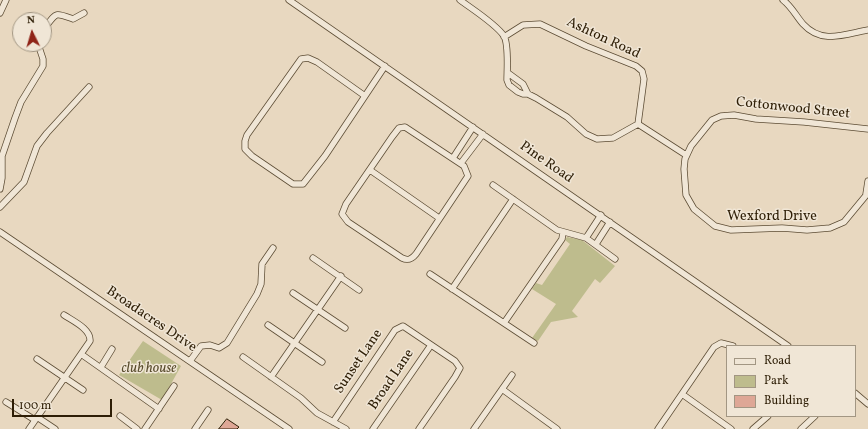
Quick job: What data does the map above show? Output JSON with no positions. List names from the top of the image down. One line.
{"streets":{"street":["Ashton Road","Cottonwood Street","Pine Road","Wexford Drive","Broadacres Drive","Sunset Lane","Broad Lane"]},"crossings":[["Cottonwood Street","Wexford Drive"],["Sunset Lane","Broad Lane"]],"parks":["club house"],"legend":["Road","Park","Building"],"scale_bar":"100 m","north":"top"}
